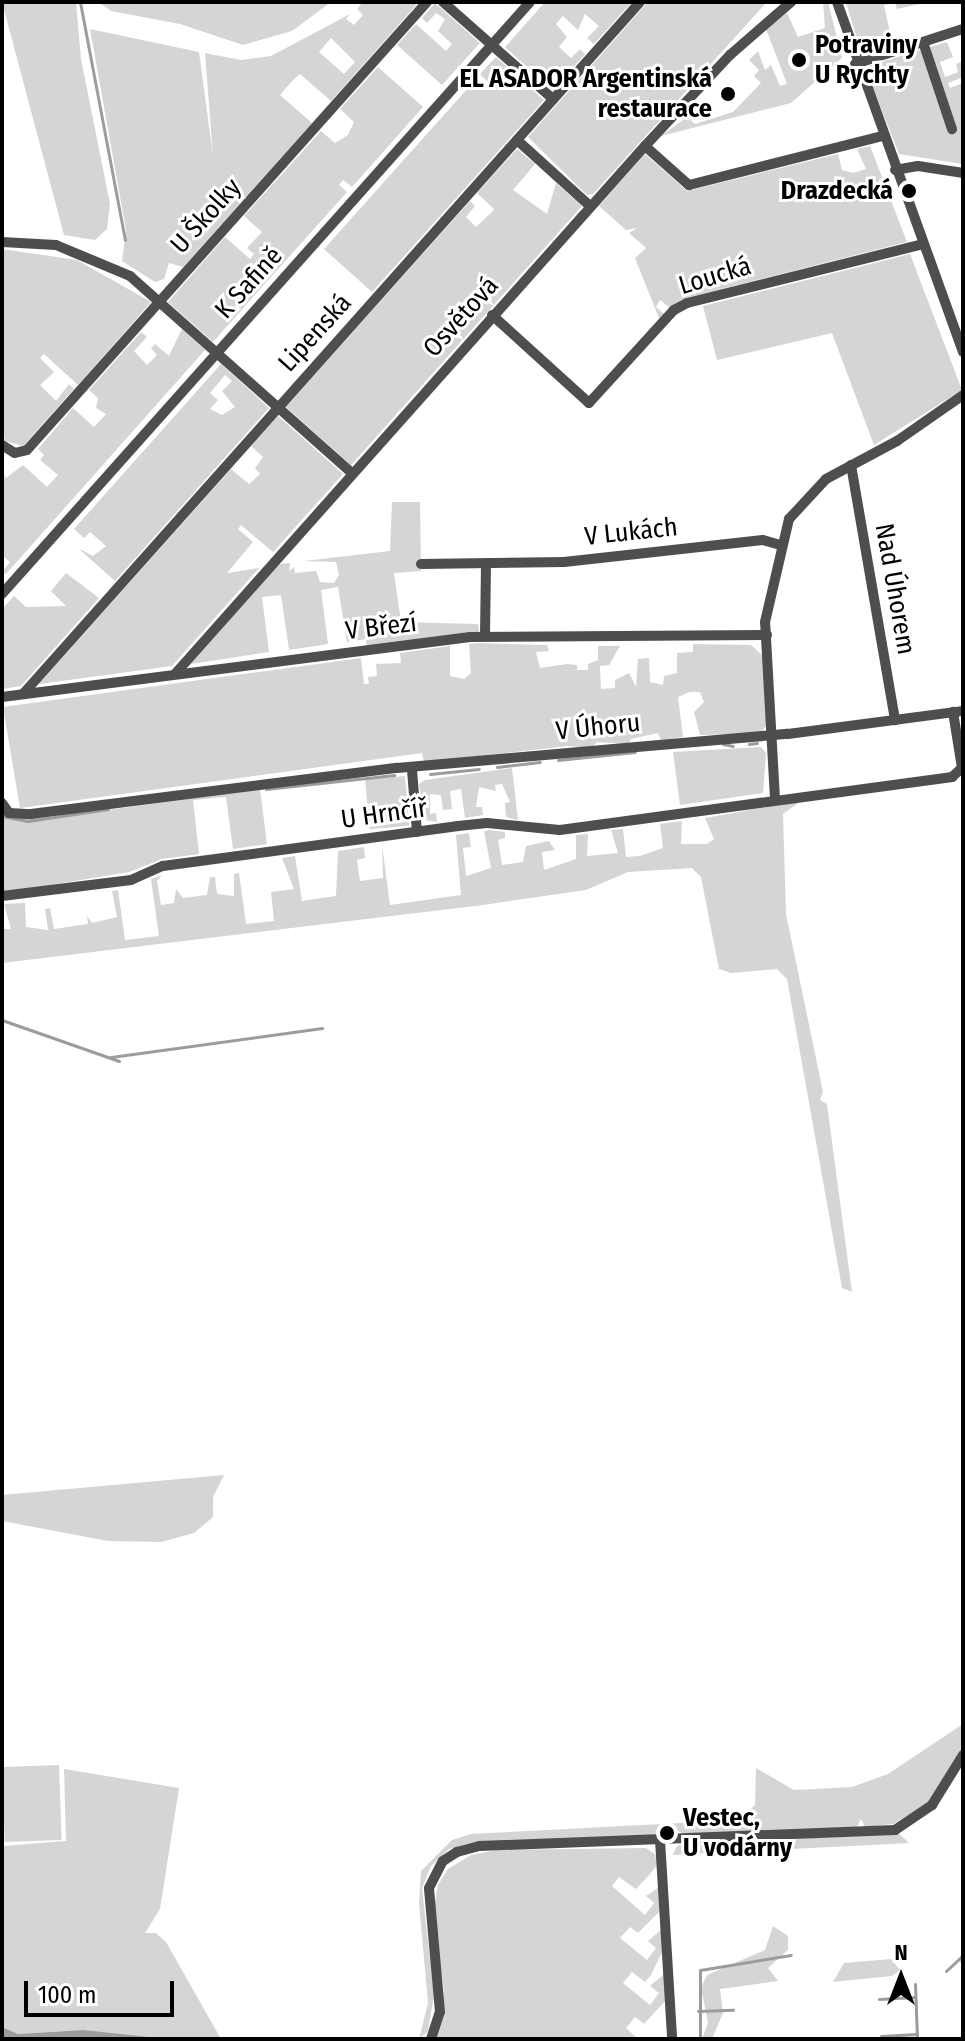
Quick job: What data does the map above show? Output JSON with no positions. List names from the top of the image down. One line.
{"streets":{"street":["U Školky","Loucká","K Safině","Osvětová","Lipenská","V Lukách","Nad Úhorem","V Březí","V Úhoru","U Hrnčíř"]},"crossings":[["Loucká","Osvětová"],["Osvětová","V Březí"],["Lipenská","V Březí"],["Nad Úhorem","V Úhoru"],["V Úhoru","U Hrnčíř"]],"places":["Potraviny U Rychty","EL ASADOR Argentinská restaurace","Drazdecká","Vestec, U vodárny"],"scale_bar":"100 m","north":"top"}
